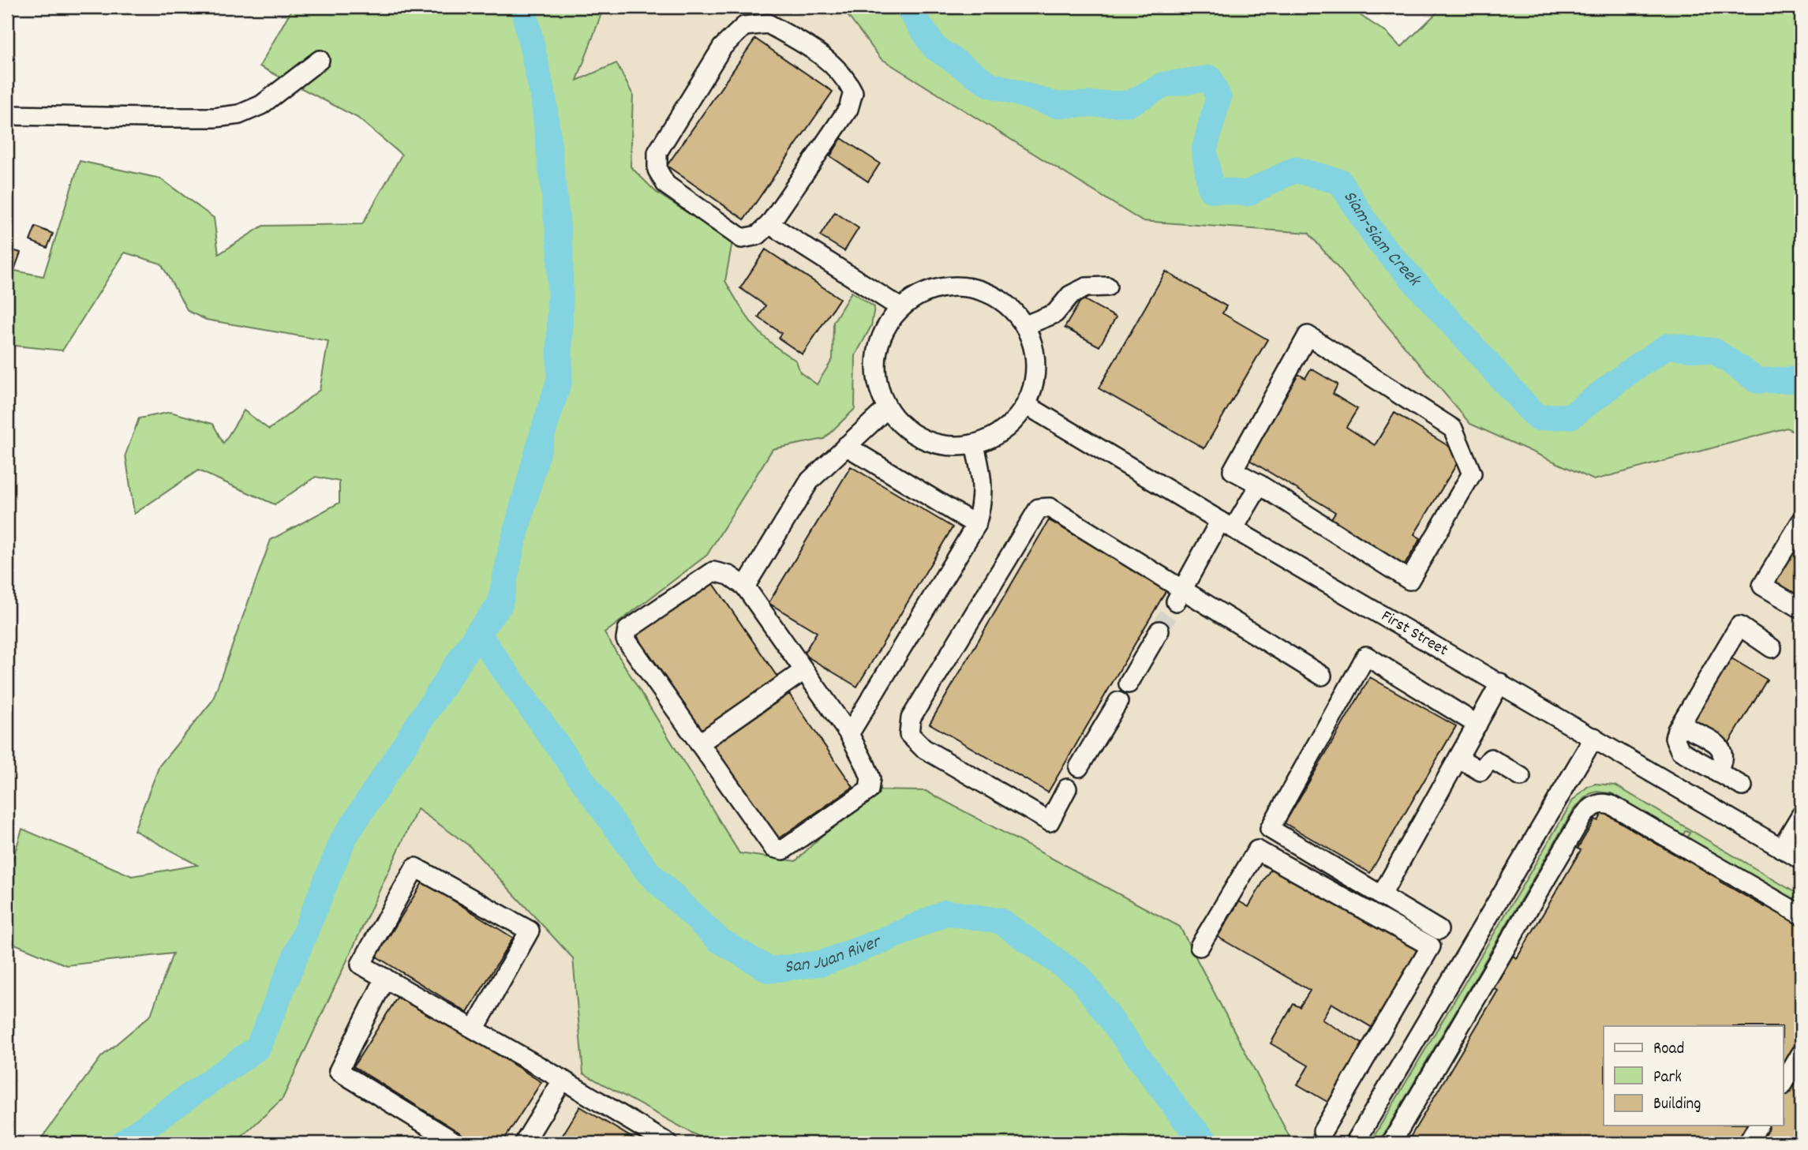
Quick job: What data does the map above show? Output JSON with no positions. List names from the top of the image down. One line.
{"streets":{"street":["First Street"]},"water":["Siam-Siam Creek","San Juan River"],"legend":["Road","Park","Building"]}
